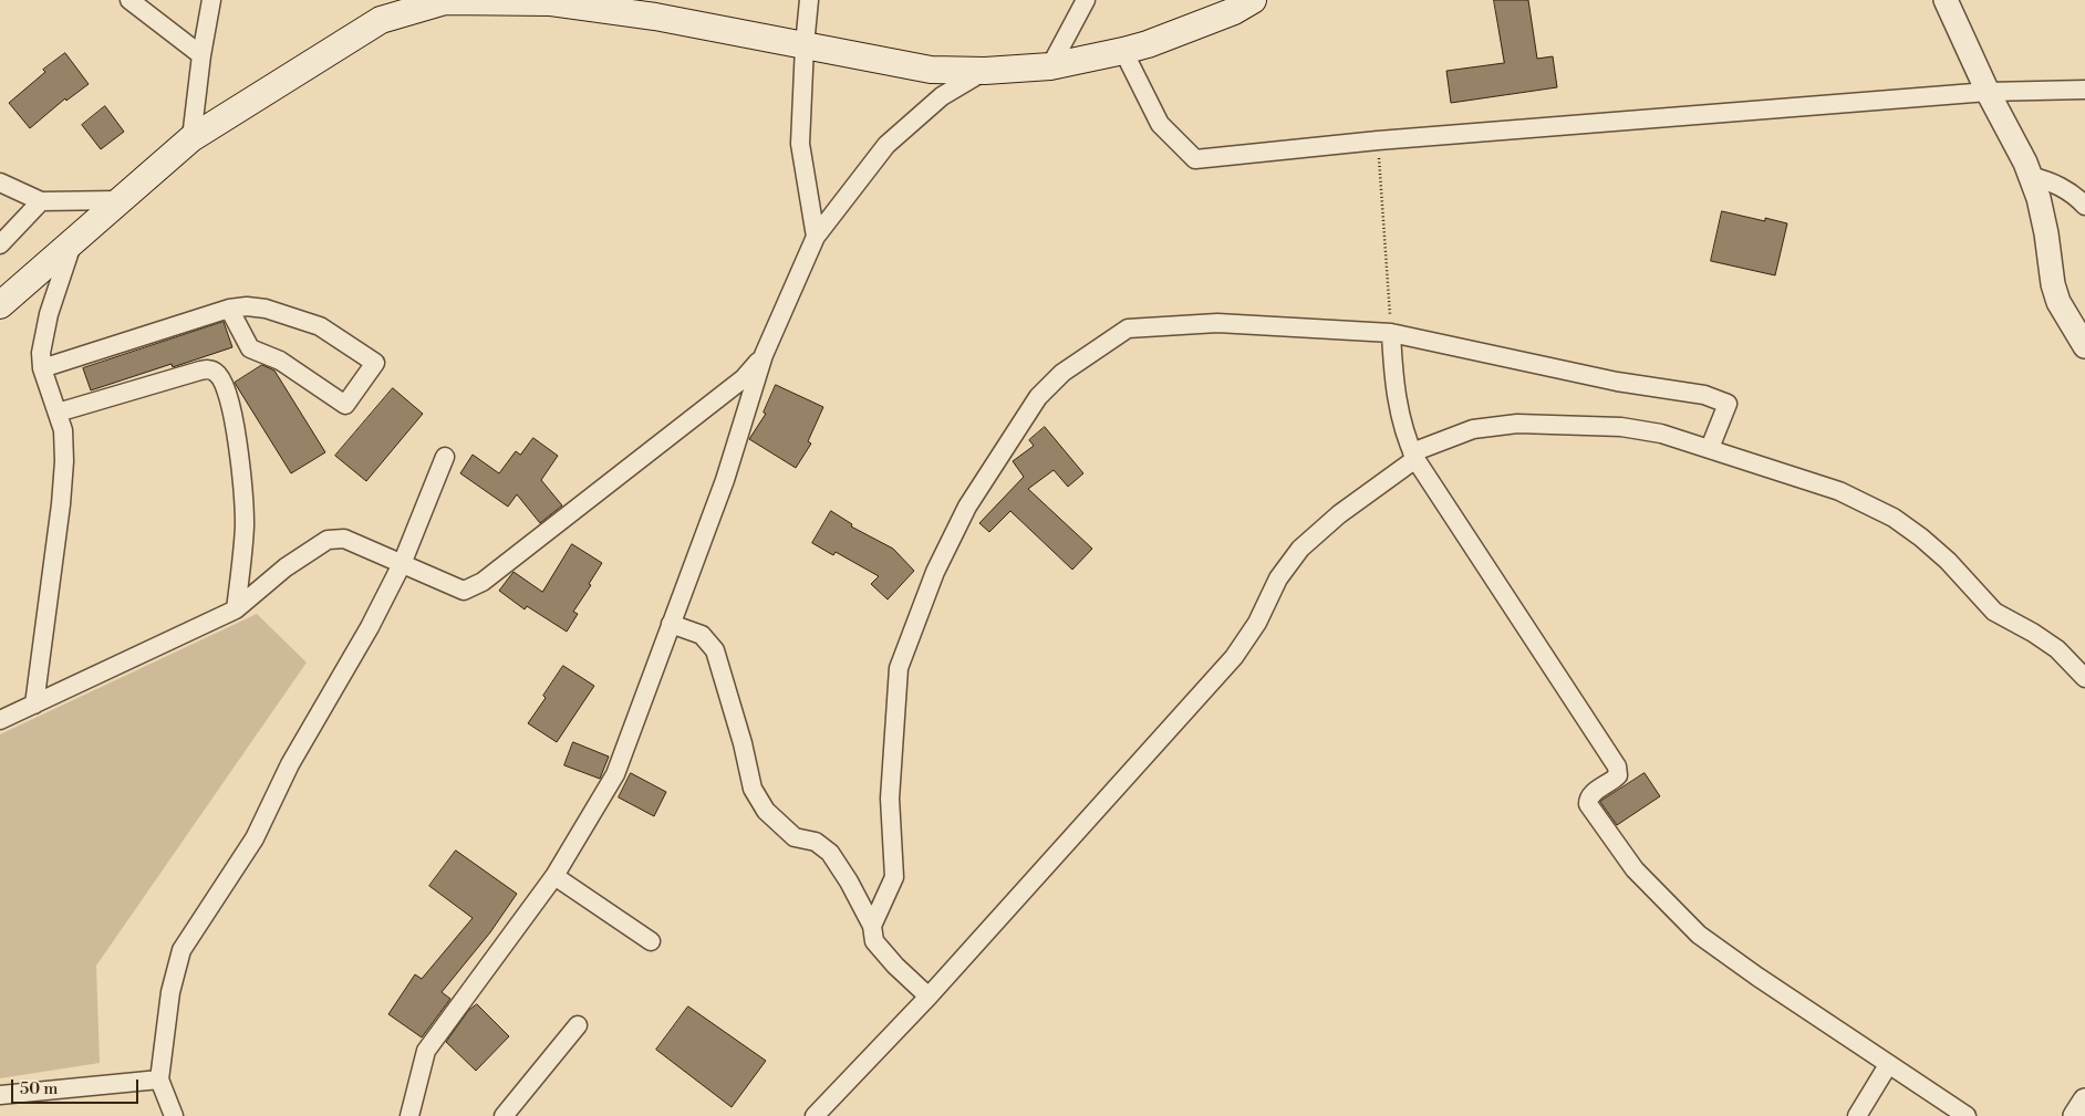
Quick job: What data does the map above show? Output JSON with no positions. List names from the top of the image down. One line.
{"scale_bar":"50 m"}
